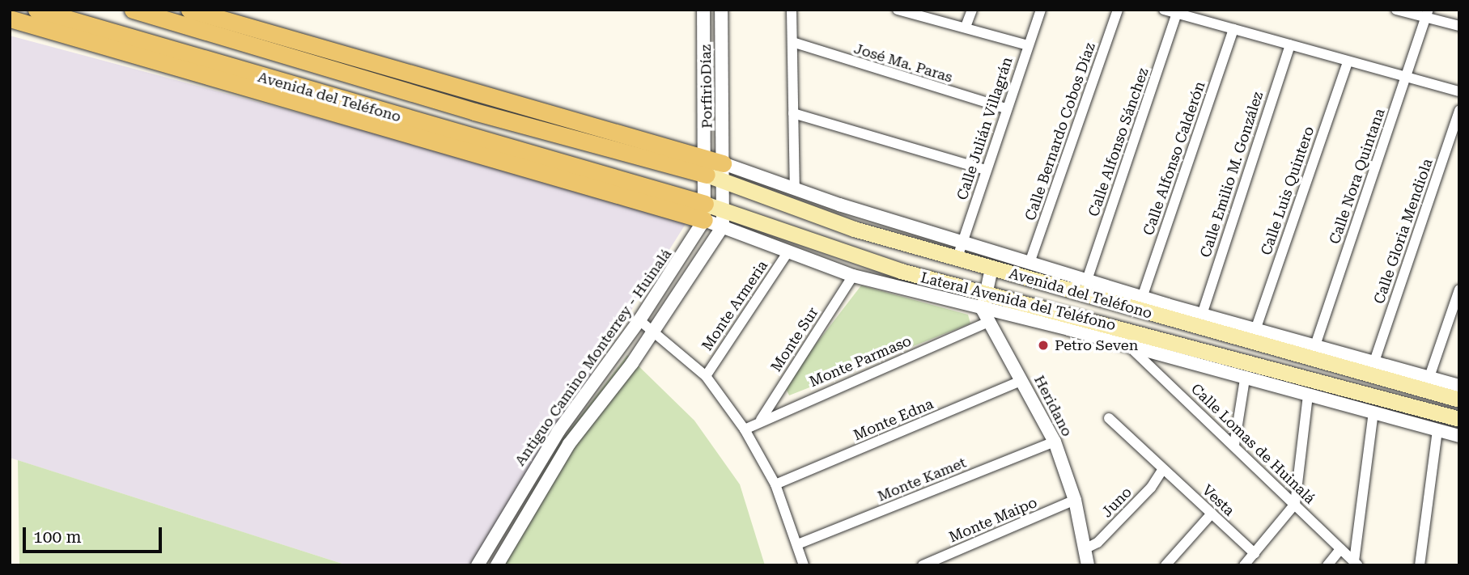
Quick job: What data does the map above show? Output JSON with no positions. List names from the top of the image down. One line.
{"streets":{"main road":["Avenida del Teléfono"],"street":["José Ma. Paras","PorfirioDíaz","Calle Julián Villagrán","Calle Bernardo Cobos Díaz","Calle Alfonso Sánchez","Calle Alfonso Calderón","Calle Emilio M. González","Calle Nora Quintana","Calle Luis Quintero","Calle Gloria Mendiola","Lateral Avenida del Teléfono","Monte Armeria","Monte Sur","Antiguo Camino Monterrey - Huinalá","Monte Parmaso","Heridano","Monte Edna","Calle Lomas de Huinalá","Monte Kamet","Vesta","Juno","Monte Maipo"]},"crossings":[["José Ma. Paras","Calle Julián Villagrán"],["PorfirioDíaz","Avenida del Teléfono"],["PorfirioDíaz","Antiguo Camino Monterrey - Huinalá"],["Avenida del Teléfono","Calle Julián Villagrán"],["Avenida del Teléfono","Lateral Avenida del Teléfono"],["Avenida del Teléfono","Antiguo Camino Monterrey - Huinalá"],["Lateral Avenida del Teléfono","Monte Armeria"],["Lateral Avenida del Teléfono","Monte Sur"],["Lateral Avenida del Teléfono","Antiguo Camino Monterrey - Huinalá"],["Lateral Avenida del Teléfono","Monte Parmaso"],["Lateral Avenida del Teléfono","Heridano"],["Lateral Avenida del Teléfono","Calle Lomas de Huinalá"],["Monte Sur","Monte Parmaso"],["Monte Parmaso","Heridano"],["Heridano","Monte Edna"],["Heridano","Monte Kamet"],["Heridano","Juno"],["Heridano","Monte Maipo"],["Vesta","Juno"]],"places":["Petro Seven"],"scale_bar":"100 m"}
